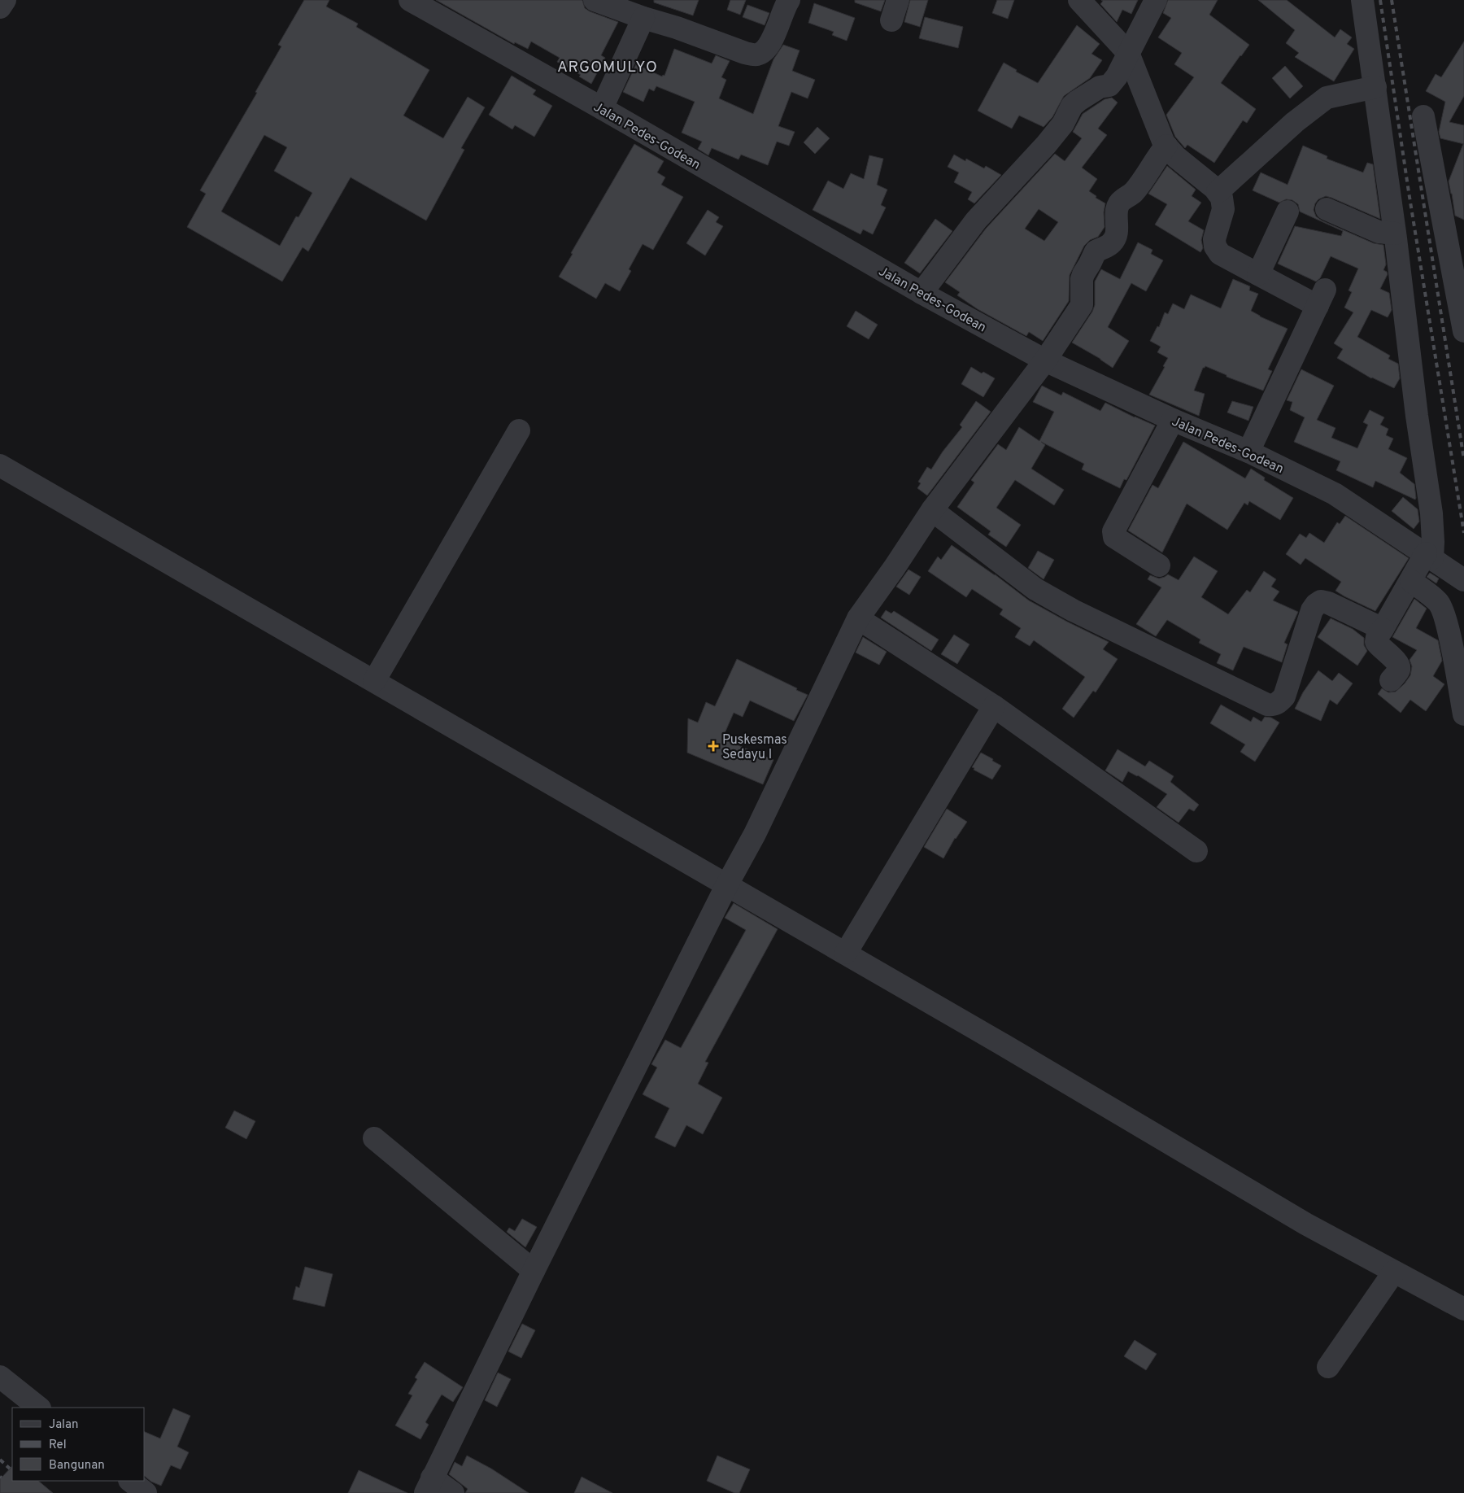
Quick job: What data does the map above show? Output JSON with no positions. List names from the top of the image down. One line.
{"streets":{"street":["Jalan Pedes-Godean"]},"districts":["ARGOMULYO"],"places":{"health":["Puskesmas Sedayu I"]},"legend":["Jalan","Rel","Bangunan"]}
